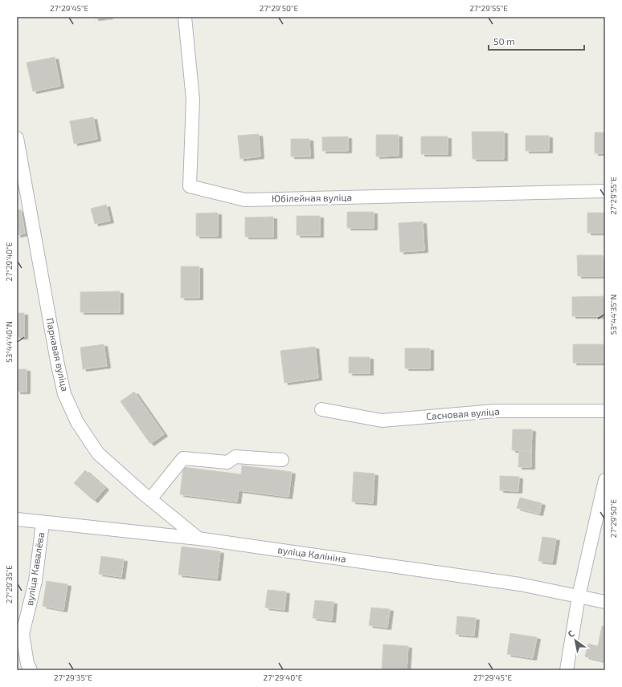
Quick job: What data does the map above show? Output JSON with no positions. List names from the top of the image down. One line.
{"streets":{"street":["Юбілейная вуліца","Паркавая вуліца","Сасновая вуліца","вуліца Калініна","вуліца Кавалёва"]},"crossings":[["Паркавая вуліца","вуліца Калініна"],["вуліца Калініна","вуліца Кавалёва"]],"scale_bar":"50 m","north":"top left","coordinates":["27°29'45\"E","27°29'50\"E","27°29'55\"E","27°29'40\"E","53°44'35\"N","53°44'40\"N","27°29'35\"E"]}
